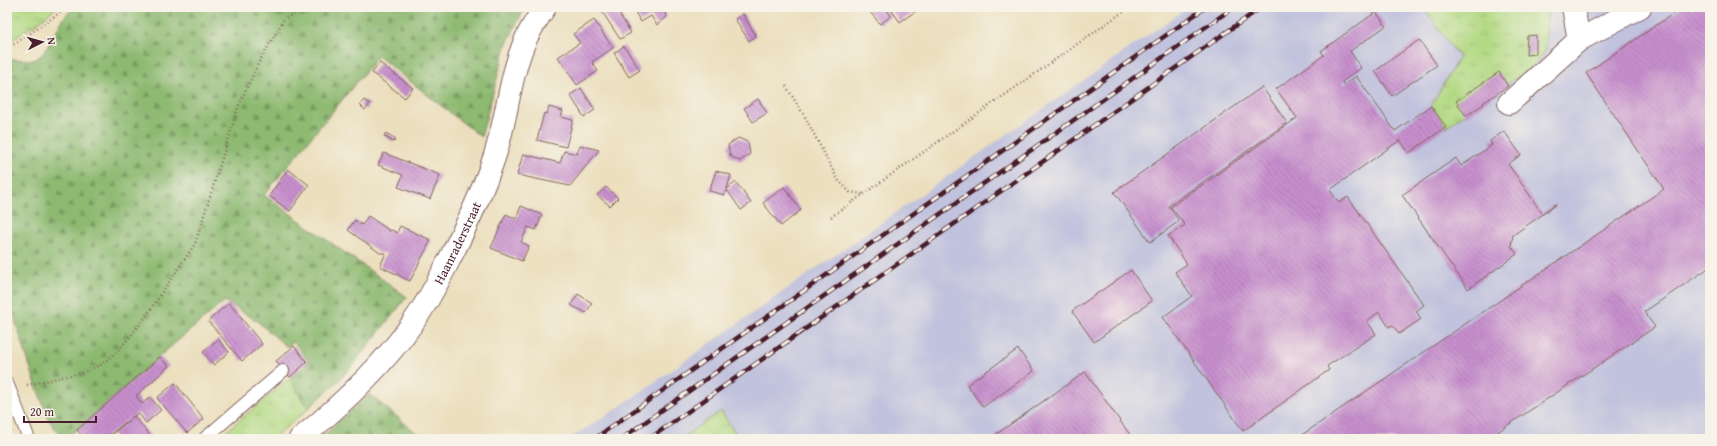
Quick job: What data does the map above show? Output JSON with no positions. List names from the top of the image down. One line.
{"streets":{"street":["Haanraderstraat"]},"scale_bar":"20 m","north":"right"}
